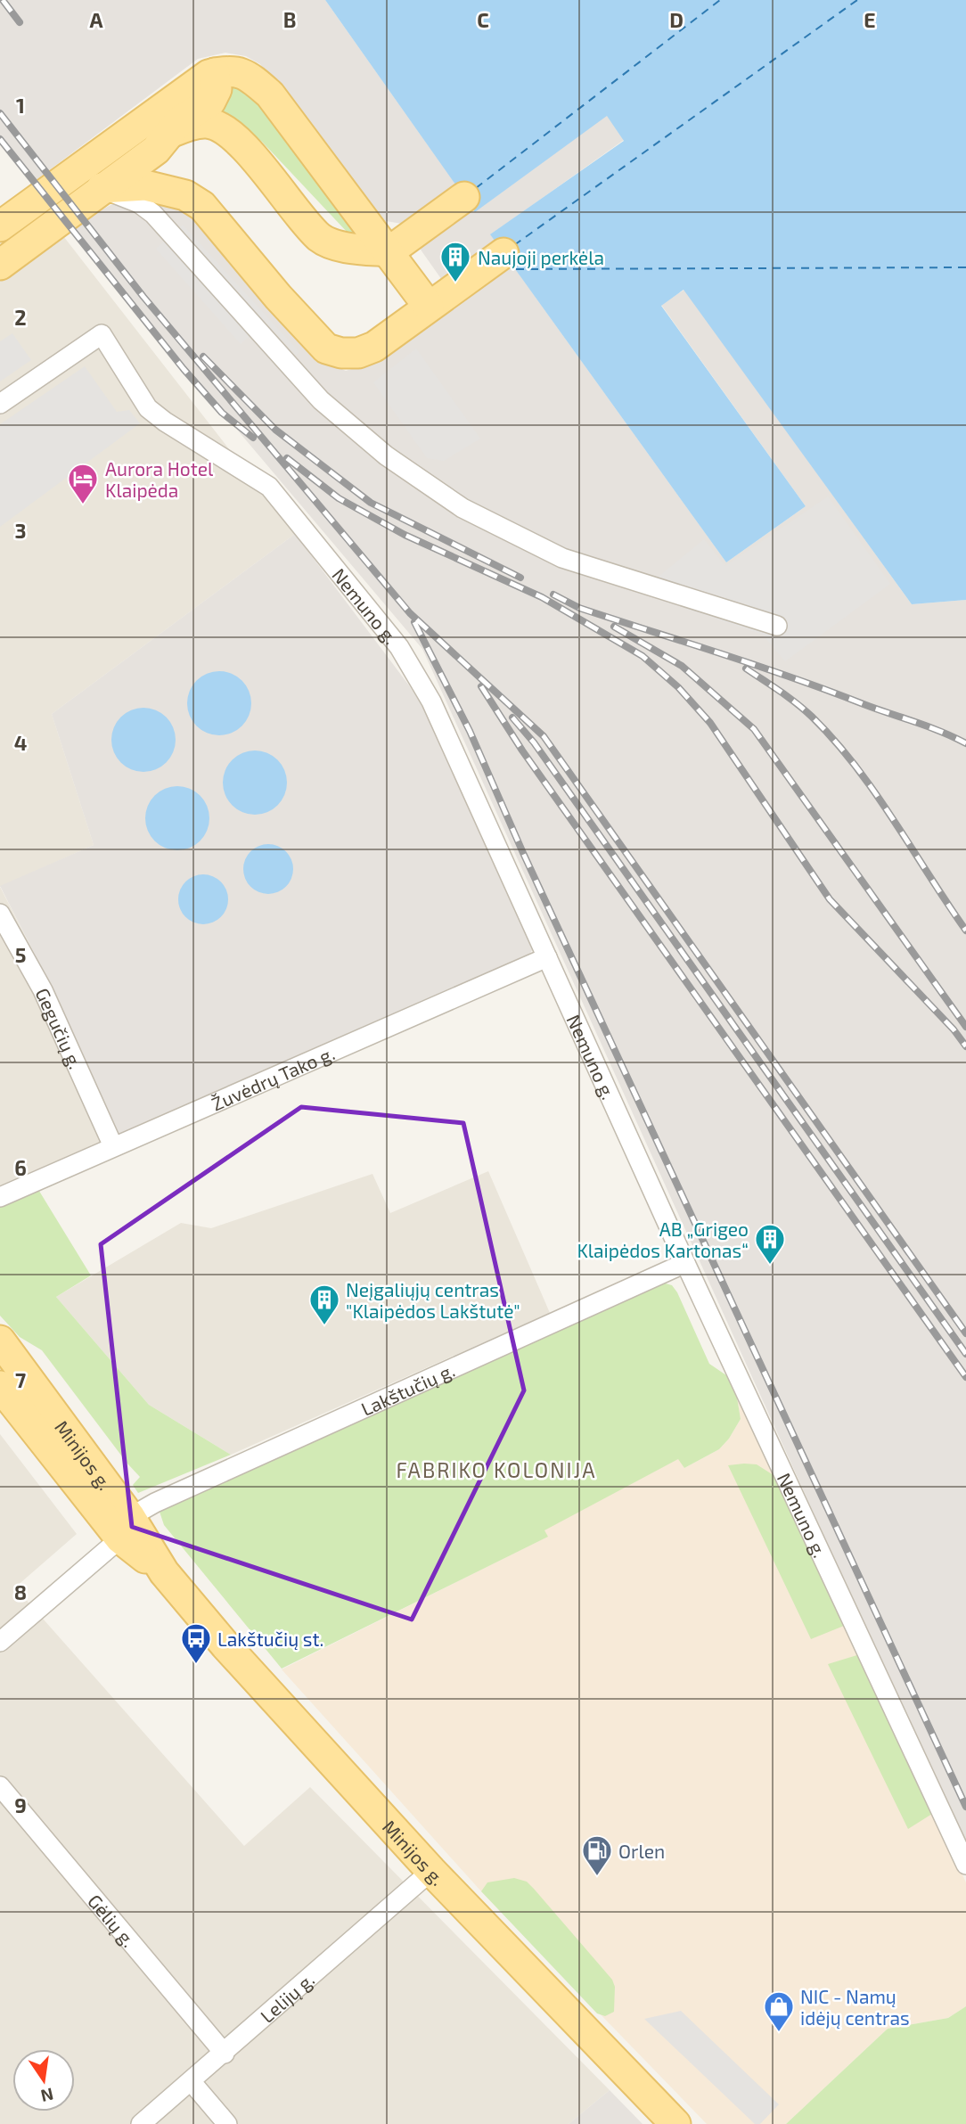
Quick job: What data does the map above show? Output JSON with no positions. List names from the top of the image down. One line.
{"streets":{"main road":["Minijos g."],"street":["Nemuno g.","Gegučių g.","Žuvėdrų Tako g.","Lakštučių g.","Gėlių g.","Lelijų g."]},"crossings":[["Nemuno g.","Žuvėdrų Tako g."],["Nemuno g.","Lakštučių g."],["Gegučių g.","Žuvėdrų Tako g."],["Lakštučių g.","Minijos g."],["Minijos g.","Lelijų g."],["Gėlių g.","Lelijų g."]],"districts":["FABRIKO KOLONIJA"],"places":{"building":["Naujoji perkėla","AB „Grigeo Klaipėdos Kartonas“","Neįgaliųjų centras \"Klaipėdos Lakštutė\""],"hotel":["Aurora Hotel Klaipėda"],"bus stop":["Lakštučių st."],"fuel station":["Orlen"],"shop":["NIC - Namų idėjų centras"]},"north":"bottom","grid":{"columns":["A","B","C","D","E"],"rows":["1","2","3","4","5","6","7","8","9"]}}
